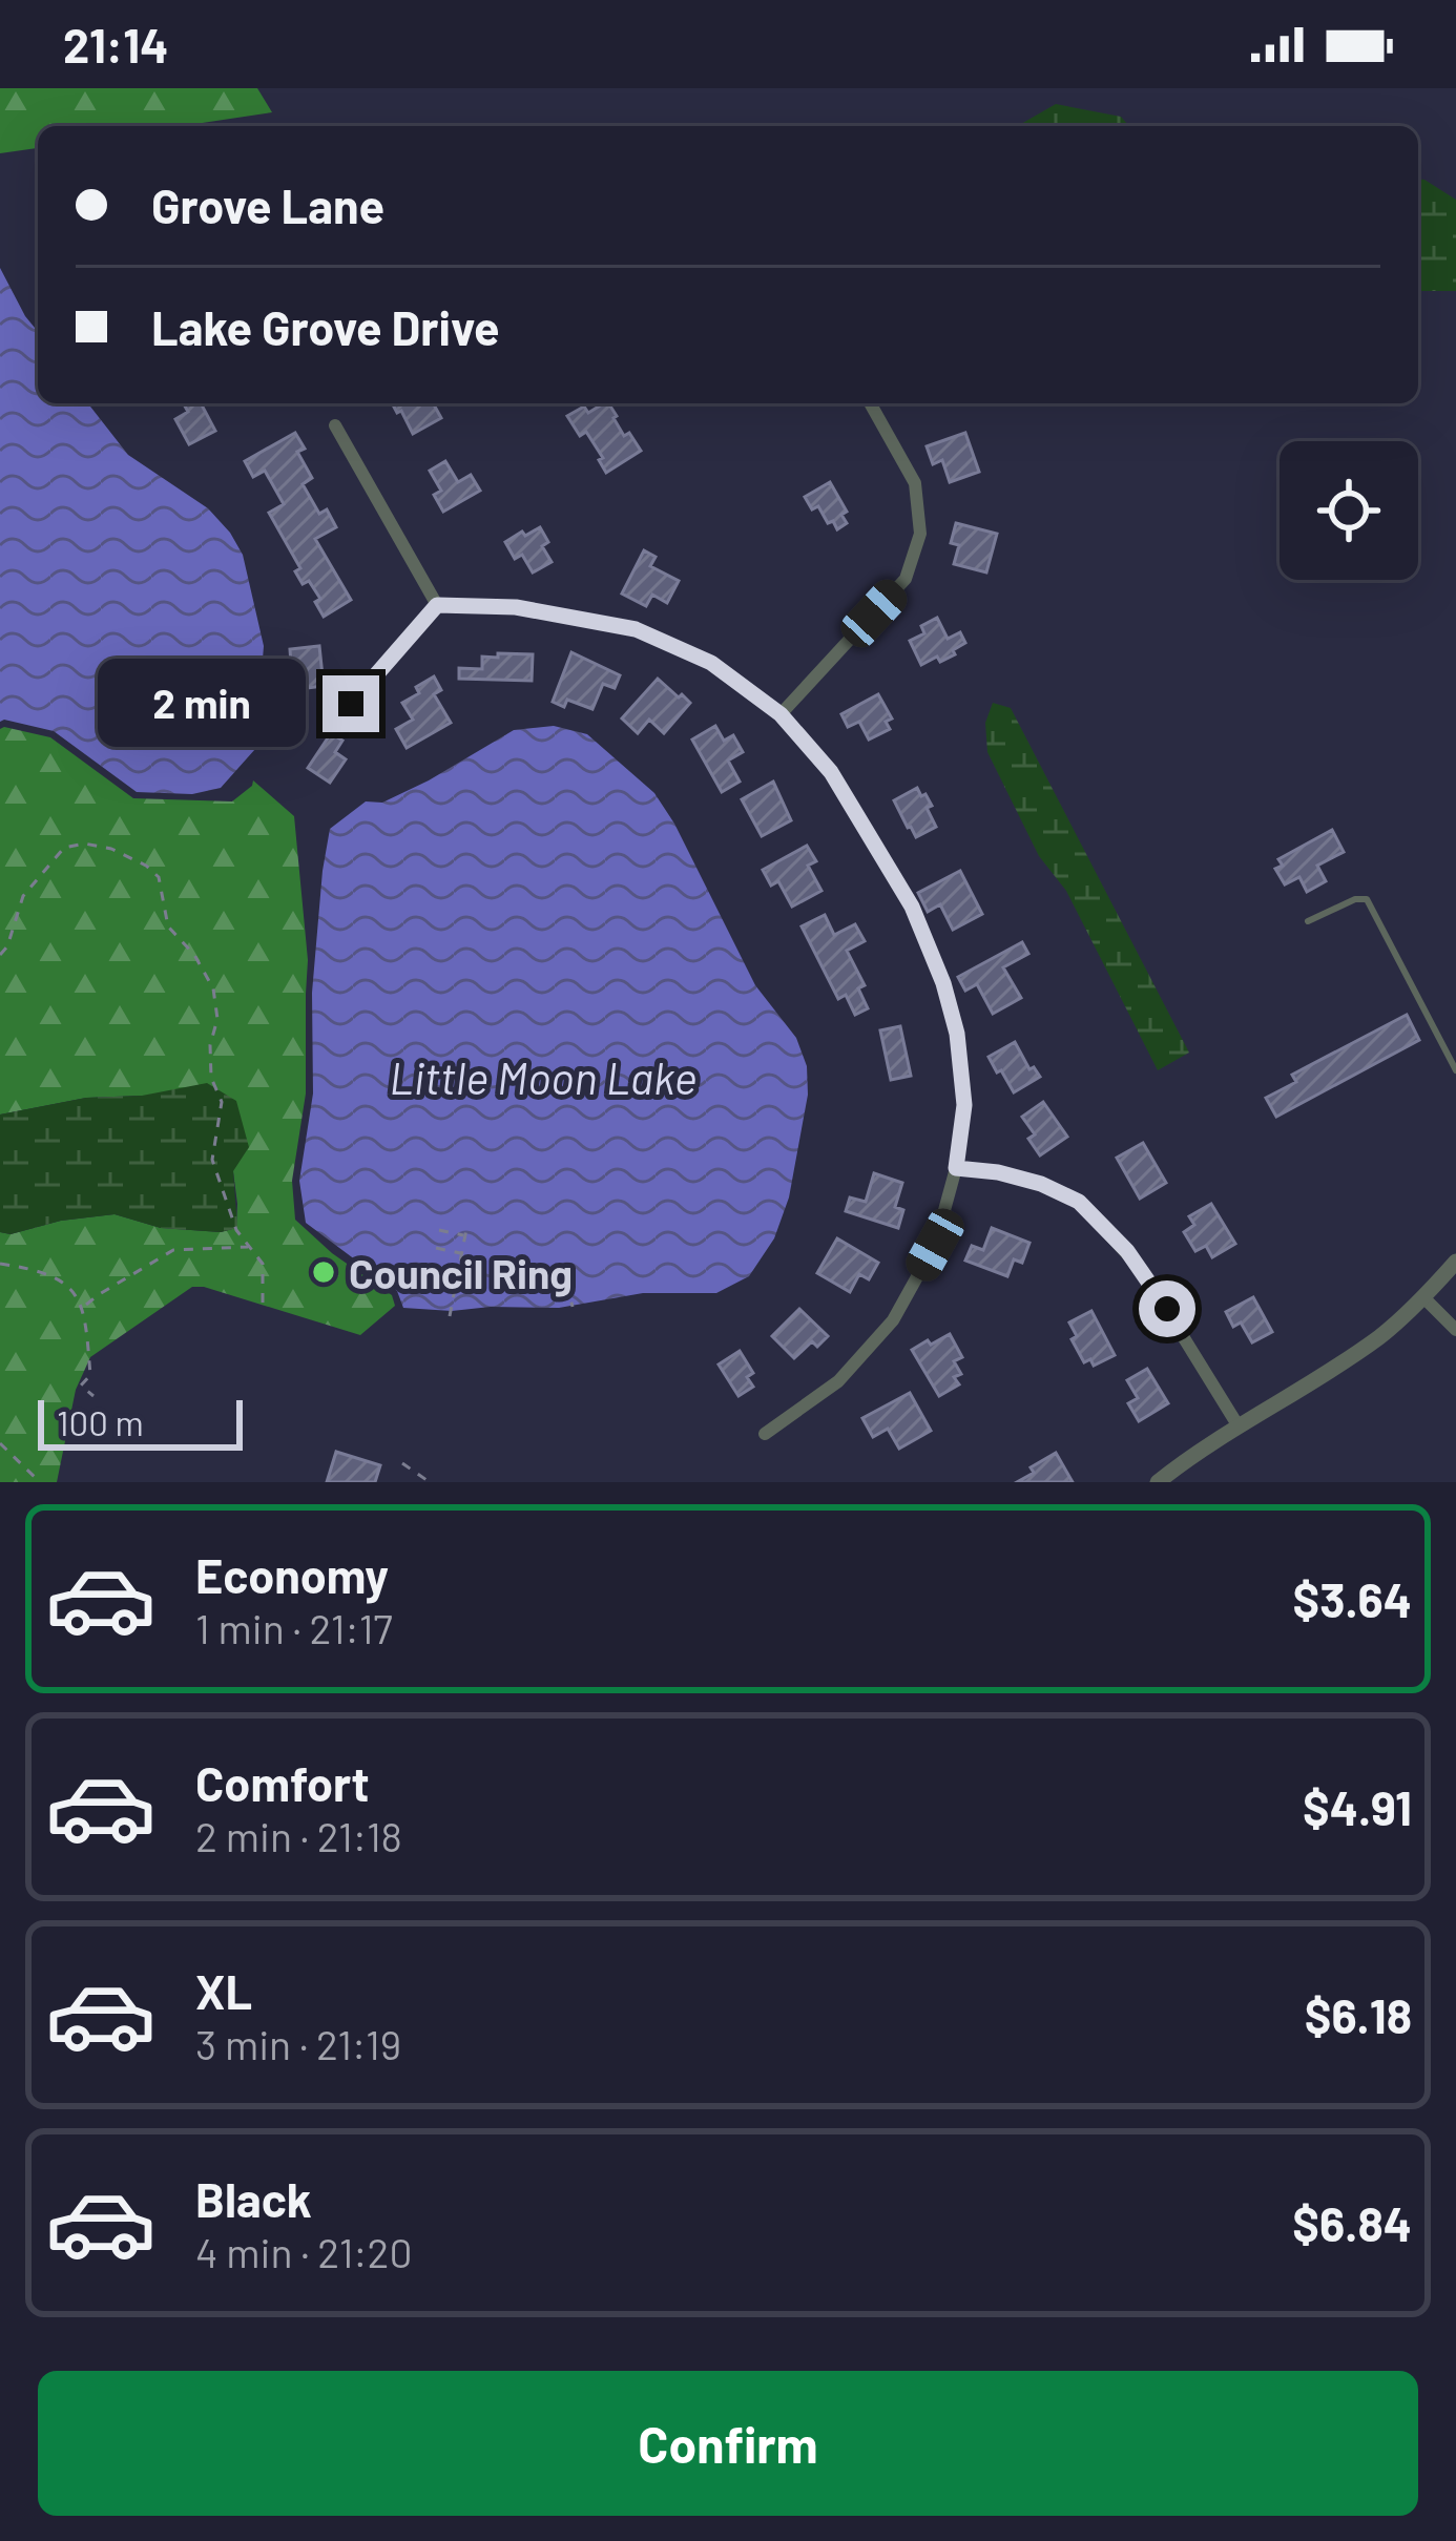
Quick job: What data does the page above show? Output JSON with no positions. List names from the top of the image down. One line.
{"water":["Little Moon Lake"],"places":["Council Ring"],"scale_bar":"100 m","page":{"status":"21:14","banner":["Grove Lane","Lake Grove Drive"],"bubble":"2 min","scale":"100 m","list":[{"name":"Economy","note":"1 min · 21:17","value":"$3.64"},{"name":"Comfort","note":"2 min · 21:18","value":"$4.91"},{"name":"XL","note":"3 min · 21:19","value":"$6.18"},{"name":"Black","note":"4 min · 21:20","value":"$6.84"}],"buttons":"Confirm"}}
